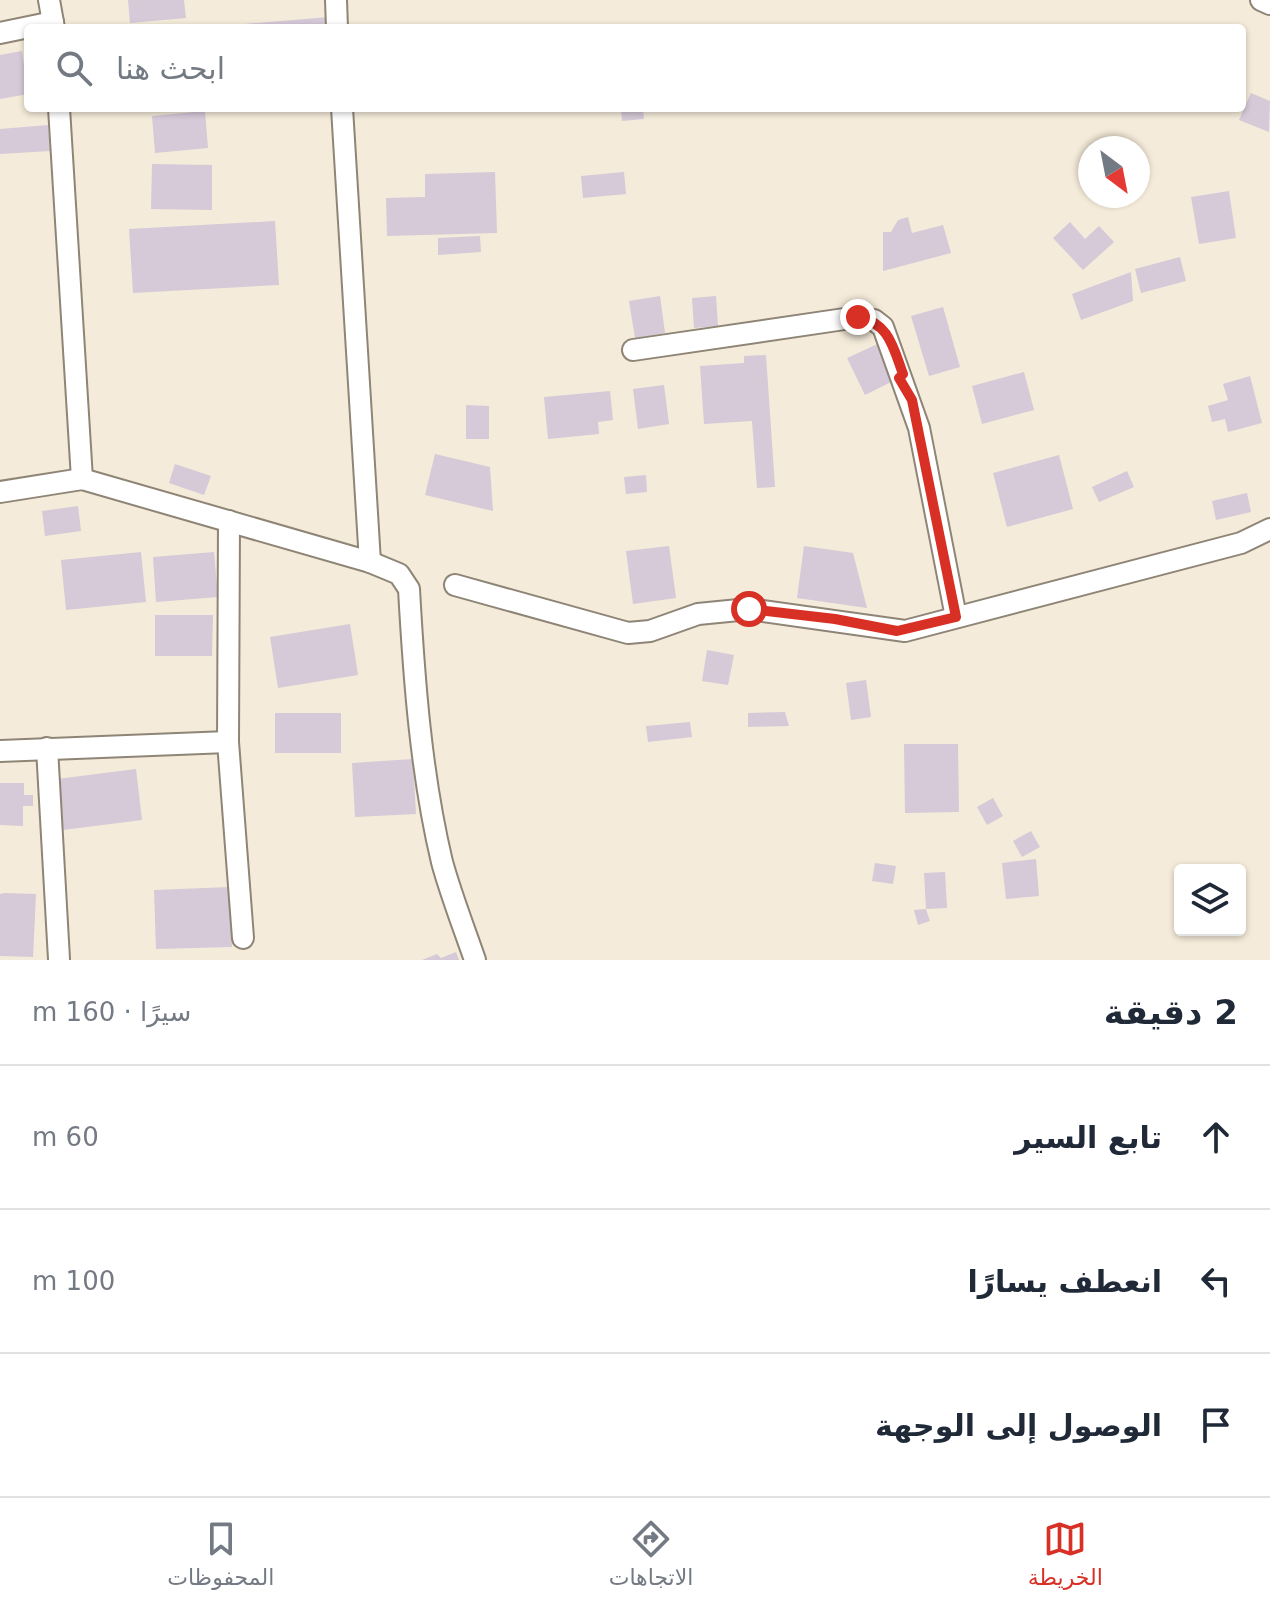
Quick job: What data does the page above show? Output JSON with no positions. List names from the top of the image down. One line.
{"north":"bottom right","page":{"search":"ابحث هنا","heading":["2 دقيقة","سيرًا · 160 m"],"list":[["تابع السير","60 m"],["انعطف يسارًا","100 m"],"الوصول إلى الوجهة"],"nav":["الخريطة","الاتجاهات","المحفوظات"]}}
